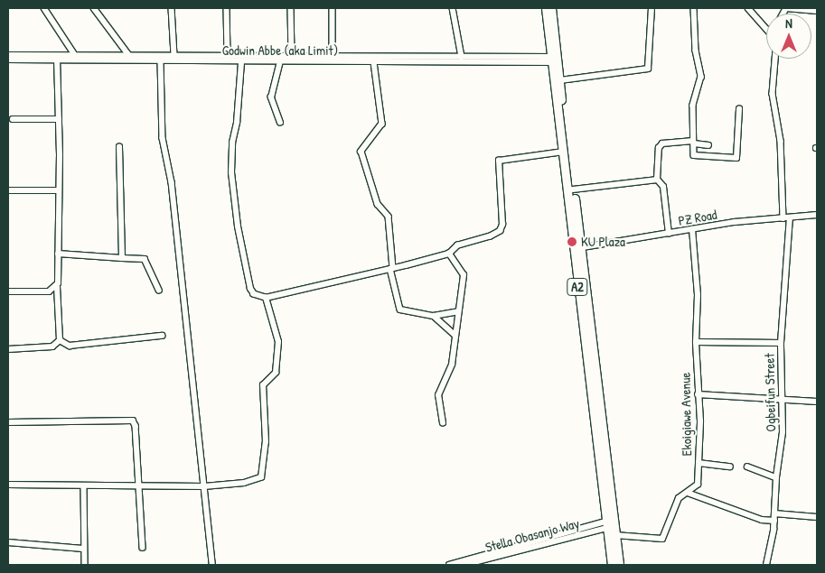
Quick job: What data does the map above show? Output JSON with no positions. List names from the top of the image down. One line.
{"streets":{"highway":["A2"],"street":["Godwin Abbe (aka Limit)","PZ Road","Ogbeifun Street","Ekoigiawe Avenue","Stella Obasanjo Way"]},"crossings":[["Godwin Abbe (aka Limit)","A2"],["PZ Road","A2"],["PZ Road","Ogbeifun Street"],["PZ Road","Ekoigiawe Avenue"],["A2","Ekoigiawe Avenue"],["A2","Stella Obasanjo Way"]],"places":["KU Plaza"],"north":"top"}
